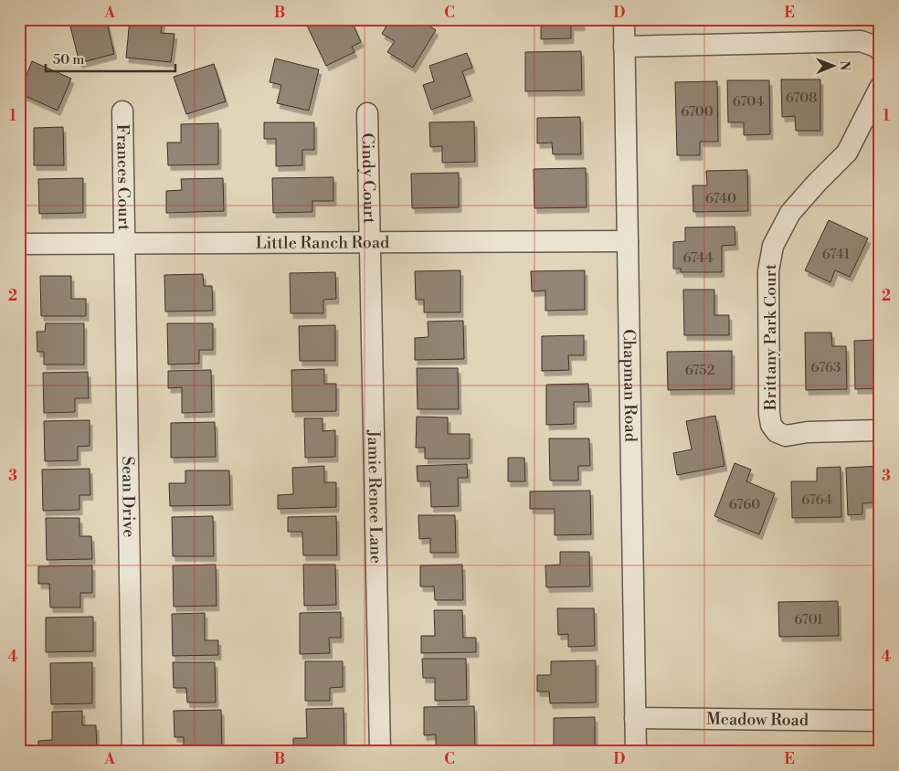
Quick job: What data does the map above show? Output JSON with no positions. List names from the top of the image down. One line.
{"streets":{"street":["Frances Court","Cindy Court","Little Ranch Road","Brittany Park Court","Chapman Road","Jamie Renee Lane","Sean Drive","Meadow Road"]},"crossings":[["Frances Court","Little Ranch Road"],["Frances Court","Sean Drive"],["Cindy Court","Little Ranch Road"],["Cindy Court","Jamie Renee Lane"],["Little Ranch Road","Chapman Road"],["Little Ranch Road","Jamie Renee Lane"],["Little Ranch Road","Sean Drive"],["Chapman Road","Meadow Road"]],"house_numbers":["6708","6704","6700","6740","6741","6744","6763","6752","6764","6760","6701"],"scale_bar":"50 m","north":"right","grid":{"columns":["A","B","C","D","E"],"rows":["1","2","3","4"]}}
